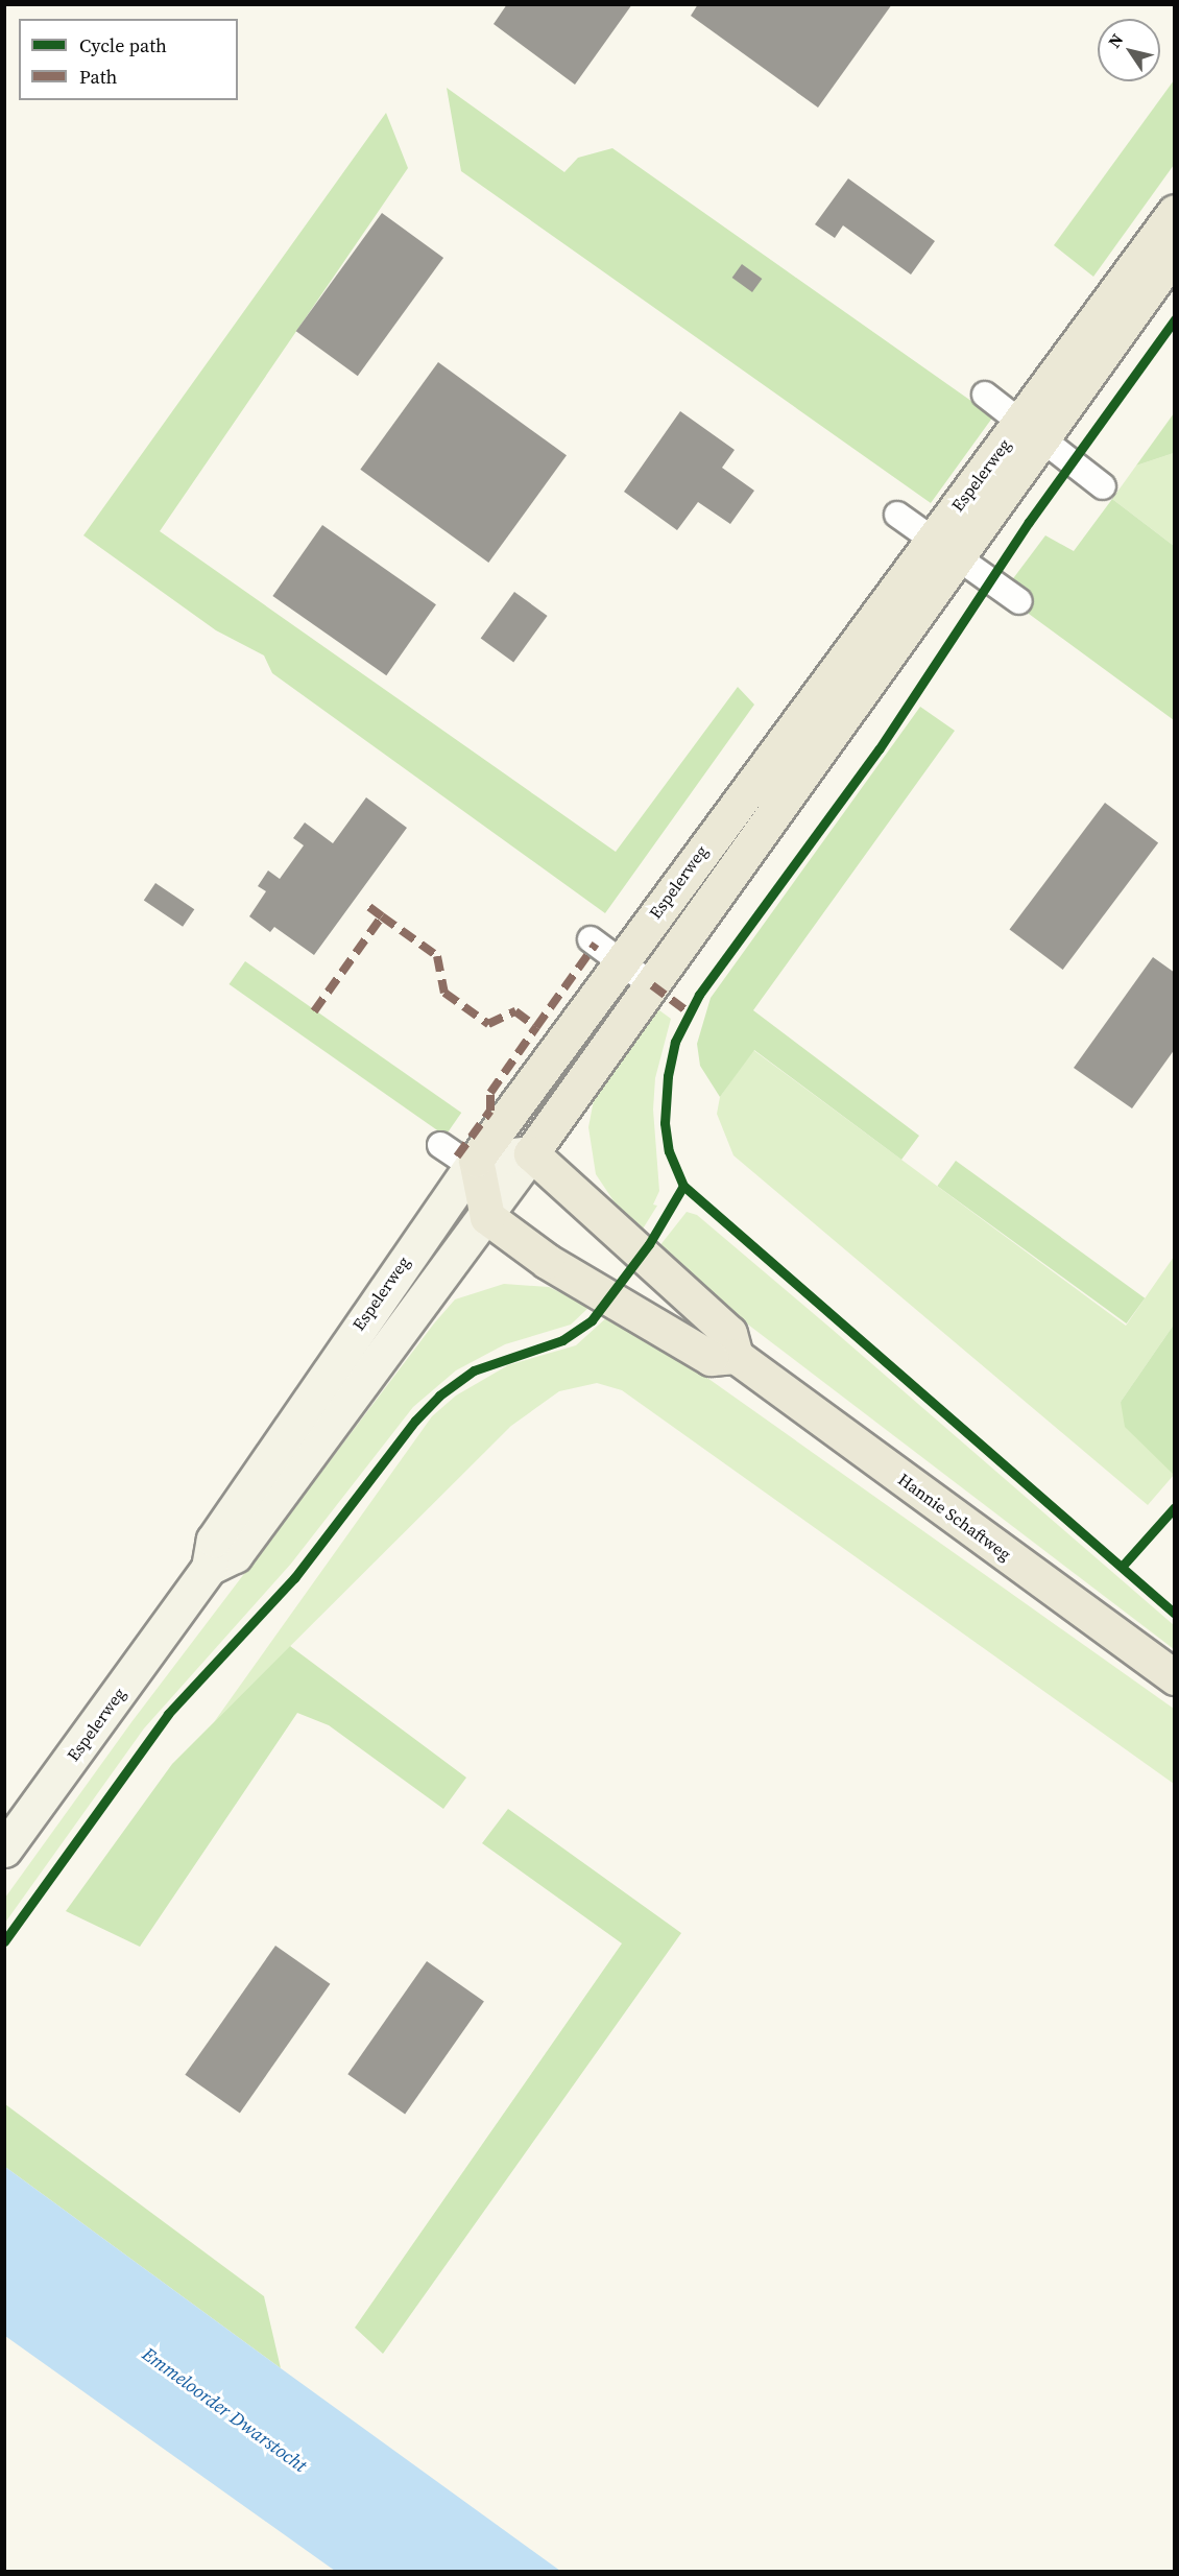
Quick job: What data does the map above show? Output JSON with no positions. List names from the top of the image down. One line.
{"streets":{"main road":["Espelerweg","Hannie Schaftweg"]},"water":["Emmeloorder Dwarstocht"],"legend":["Cycle path","Path"],"north":"top left"}
